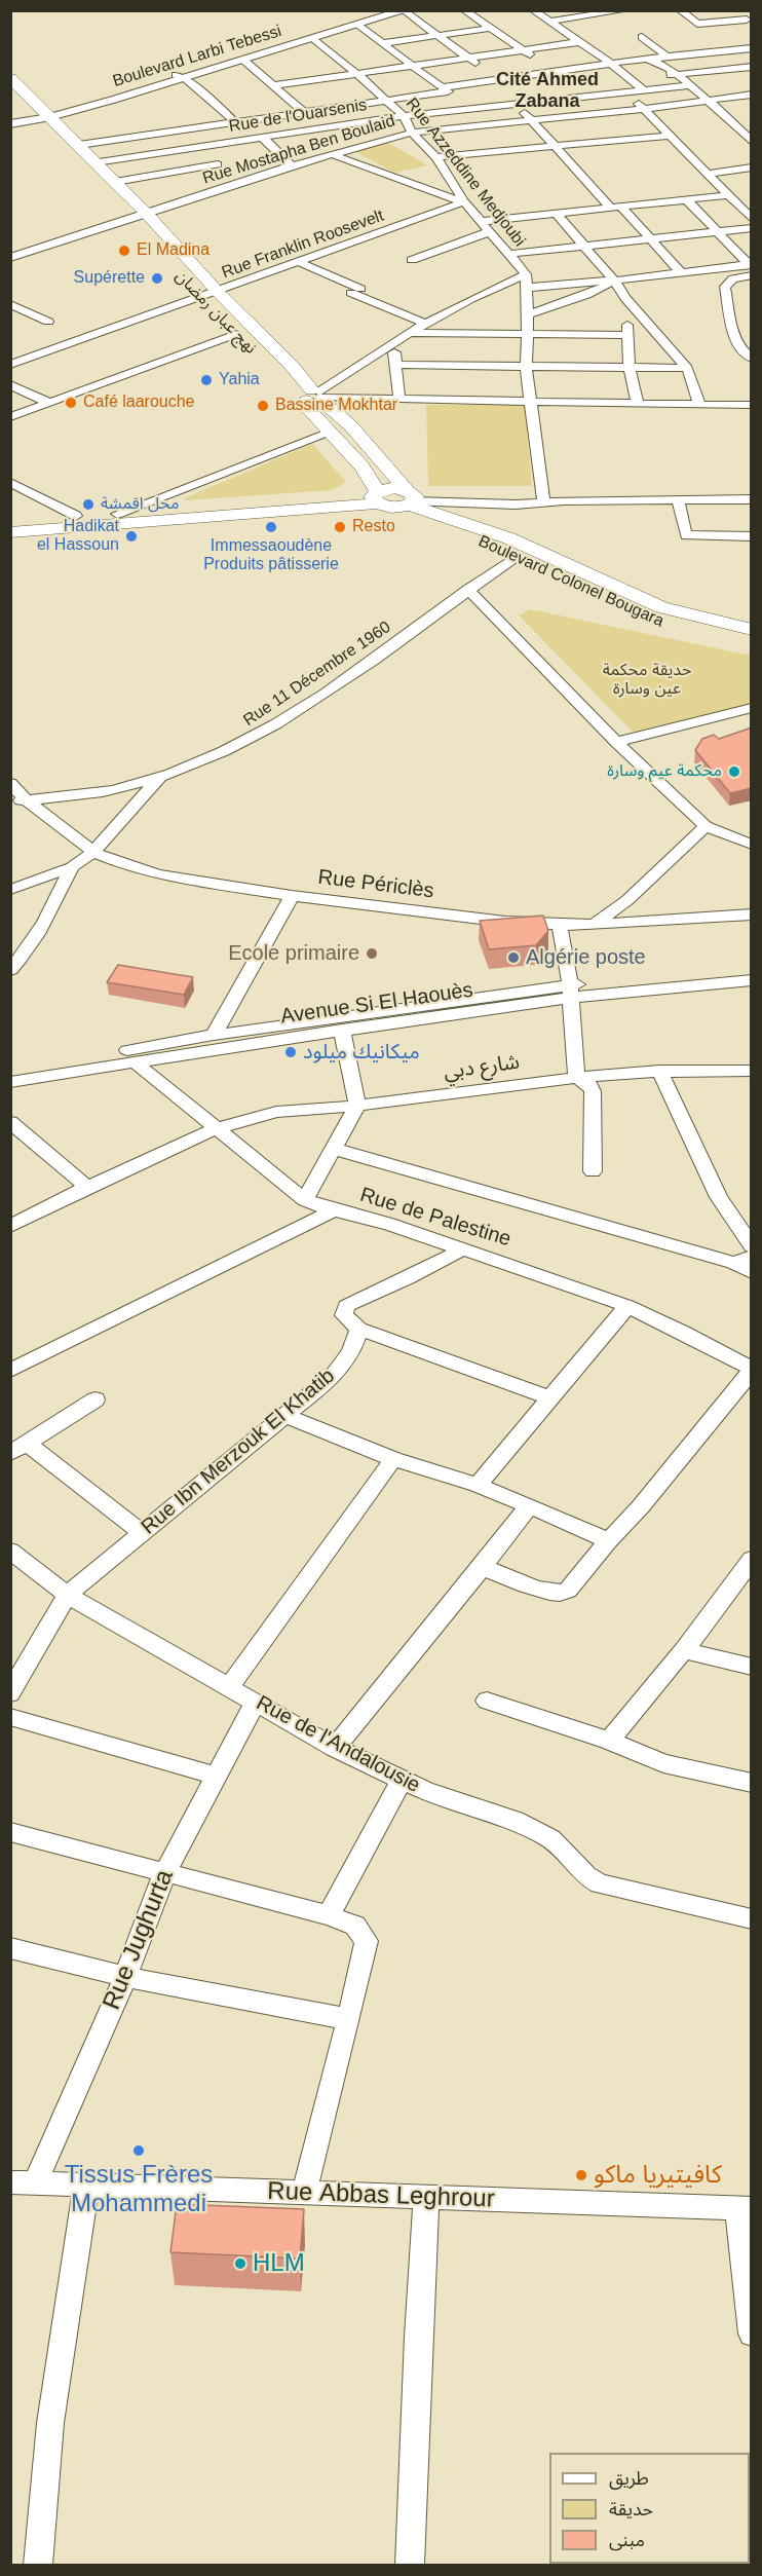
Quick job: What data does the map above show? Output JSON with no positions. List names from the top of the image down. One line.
{"streets":{"main road":["نهج عبان رمضان","Boulevard Colonel Bougara"],"street":["Boulevard Larbi Tebessi","Rue de l'Ouarsenis","Rue Mostapha Ben Boulaid","Rue Azzeddine Medjoubi","Rue Franklin Roosevelt","Rue 11 Décembre 1960","Rue Périclès","Avenue Si El Haouès","شارع دبي","Rue de Palestine","Rue Ibn Merzouk El Khatib","Rue de l'Andalousie","Rue Jughurta","Rue Abbas Leghrour"]},"crossings":[["Boulevard Larbi Tebessi","Rue Azzeddine Medjoubi"],["Boulevard Larbi Tebessi","نهج عبان رمضان"],["Rue de l'Ouarsenis","Rue Azzeddine Medjoubi"],["Rue de l'Ouarsenis","نهج عبان رمضان"],["Rue Mostapha Ben Boulaid","Rue Azzeddine Medjoubi"],["Rue Mostapha Ben Boulaid","نهج عبان رمضان"],["Rue Azzeddine Medjoubi","Rue Franklin Roosevelt"],["Rue Franklin Roosevelt","نهج عبان رمضان"],["نهج عبان رمضان","Boulevard Colonel Bougara"],["Boulevard Colonel Bougara","Rue 11 Décembre 1960"],["Rue 11 Décembre 1960","Rue Périclès"],["Rue Ibn Merzouk El Khatib","Rue de l'Andalousie"],["Rue de l'Andalousie","Rue Jughurta"],["Rue Jughurta","Rue Abbas Leghrour"]],"districts":["Cité Ahmed Zabana"],"parks":["حديقة محكمة عين وسارة"],"places":["El Madina","Supérette","Yahia","Café laarouche","Bassine Mokhtar","محل اقمشة","Immessaoudène Produits pâtisserie","Resto","Hadikat el Hassoun","محكمة عيم وسارة","Ecole primaire","Algérie poste","ميكانيك ميلود","Tissus Frères Mohammedi","كافيتيريا ماكو","HLM"],"legend":["طريق","حديقة","مبنى"]}
